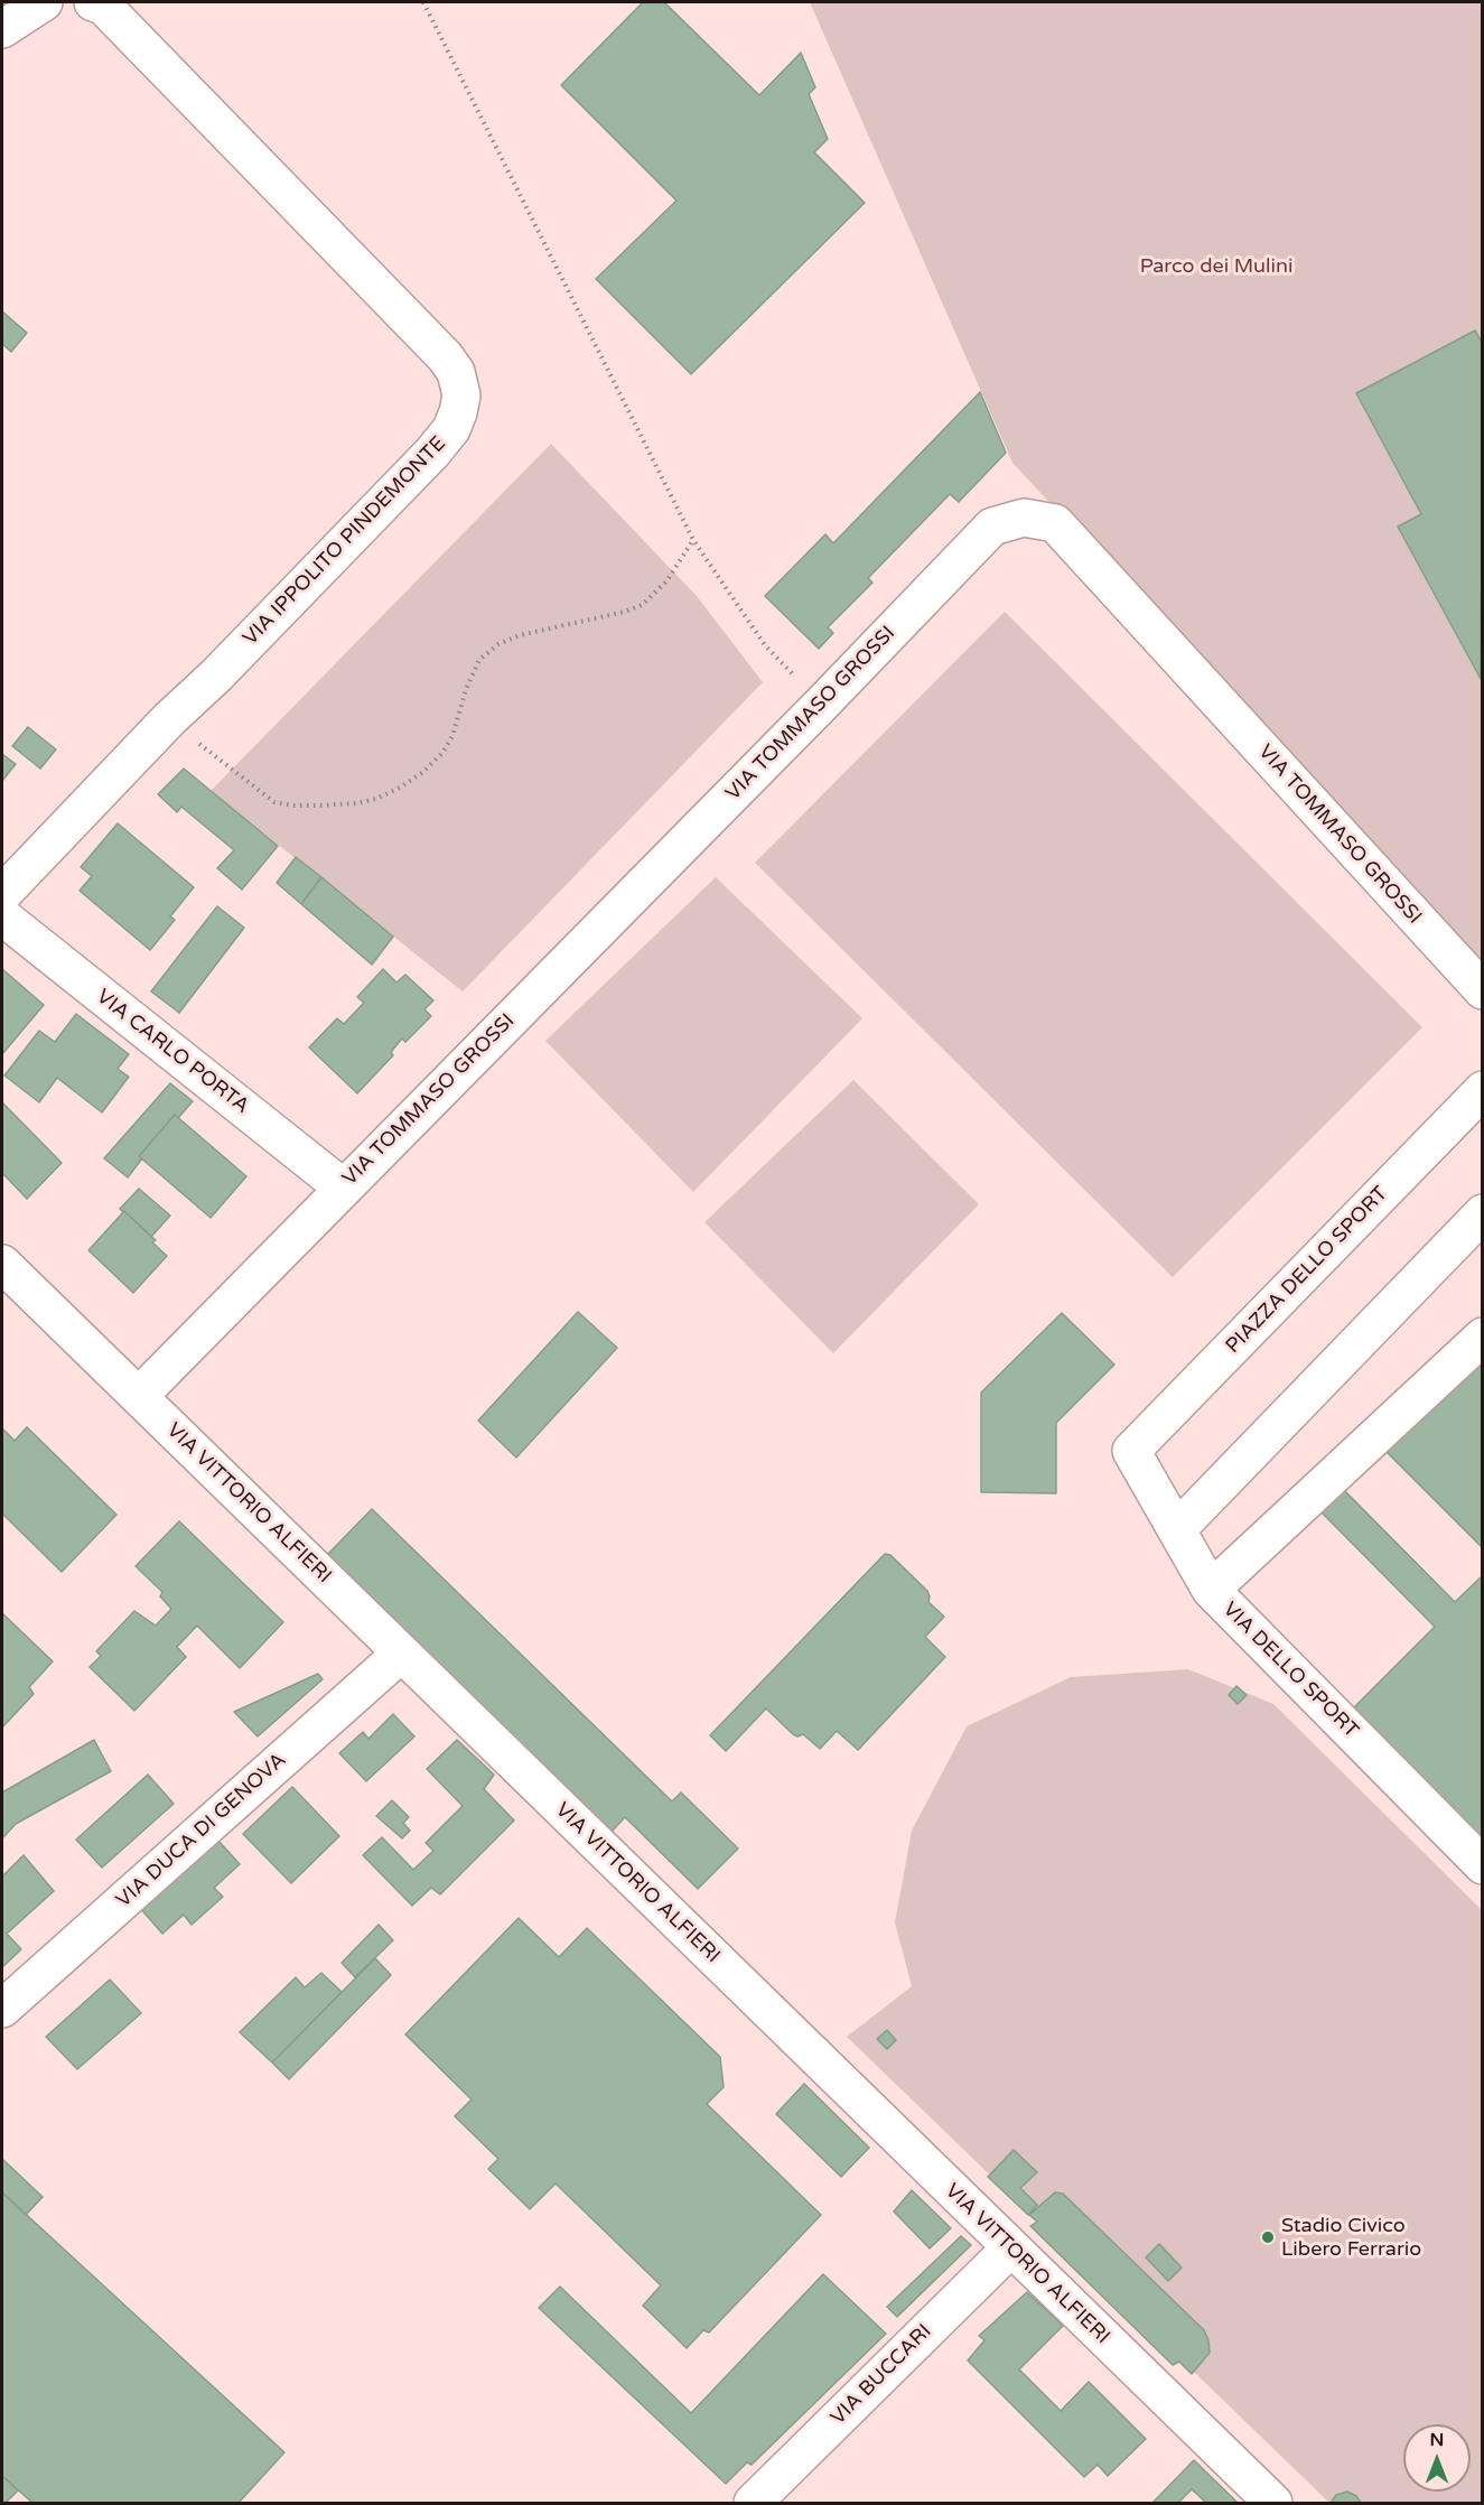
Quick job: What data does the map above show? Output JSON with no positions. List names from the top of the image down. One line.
{"streets":{"street":["VIA IPPOLITO PINDEMONTE","VIA TOMMASO GROSSI","VIA CARLO PORTA","PIAZZA DELLO SPORT","VIA VITTORIO ALFIERI","VIA DELLO SPORT","VIA DUCA DI GENOVA","VIA BUCCARI"]},"crossings":[["VIA TOMMASO GROSSI","VIA CARLO PORTA"],["VIA TOMMASO GROSSI","VIA VITTORIO ALFIERI"],["PIAZZA DELLO SPORT","VIA DELLO SPORT"],["VIA VITTORIO ALFIERI","VIA DUCA DI GENOVA"],["VIA VITTORIO ALFIERI","VIA BUCCARI"]],"parks":["Parco dei Mulini"],"places":["Stadio Civico Libero Ferrario"],"north":"top"}
